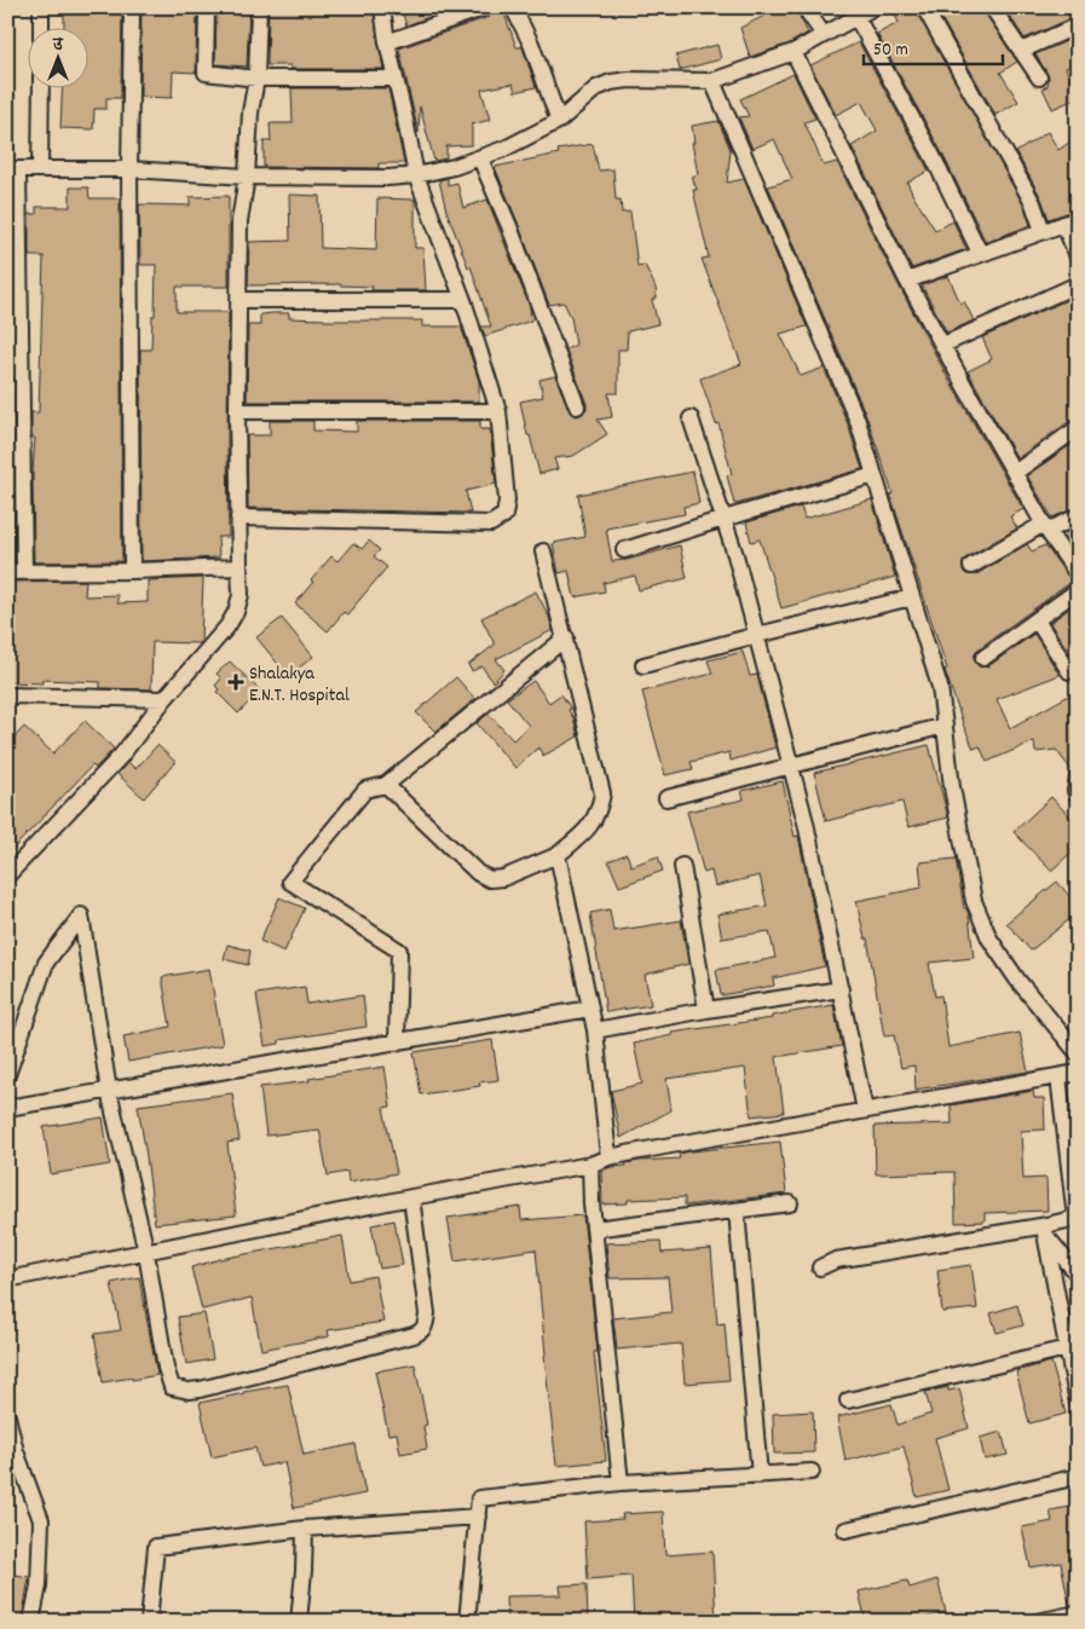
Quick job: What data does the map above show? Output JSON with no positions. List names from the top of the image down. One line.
{"places":{"health":["Shalakya E.N.T. Hospital"]},"scale_bar":"50 m","north":"top"}
